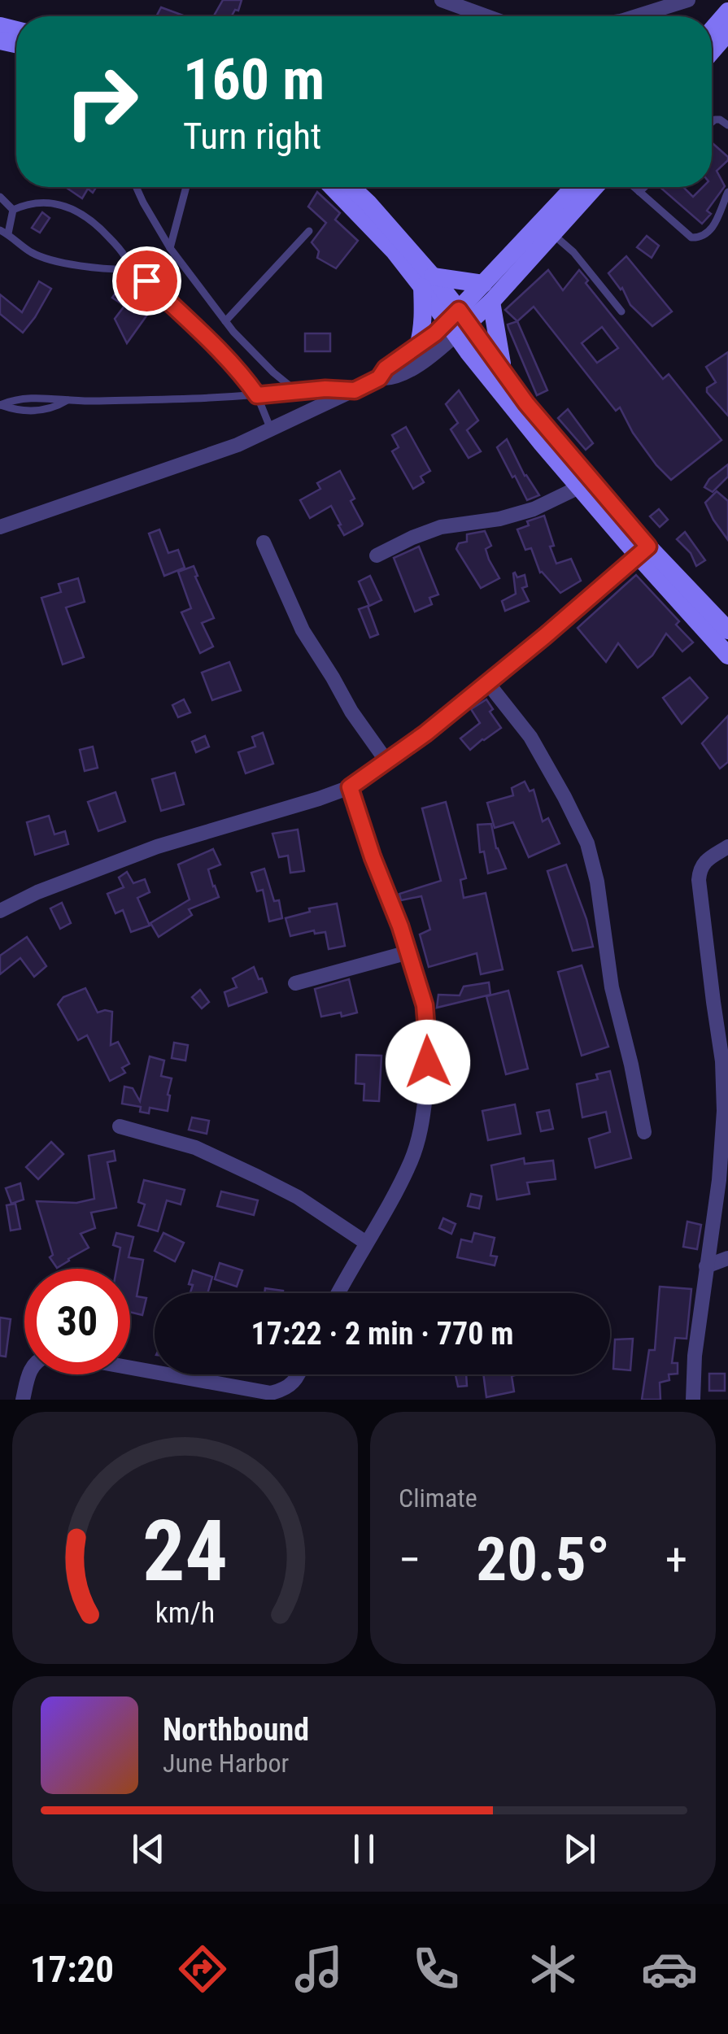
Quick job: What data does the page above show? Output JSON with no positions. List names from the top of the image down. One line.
{"page":{"turn":["160 m","Turn right"],"limit":"30","trip":"17:22 · 2 min · 770 m","tile":"Climate","heat":["−","20.5°","+"],"song":["Northbound","June Harbor"],"tabs":"17:20","gauge":["24","km/h"]}}
